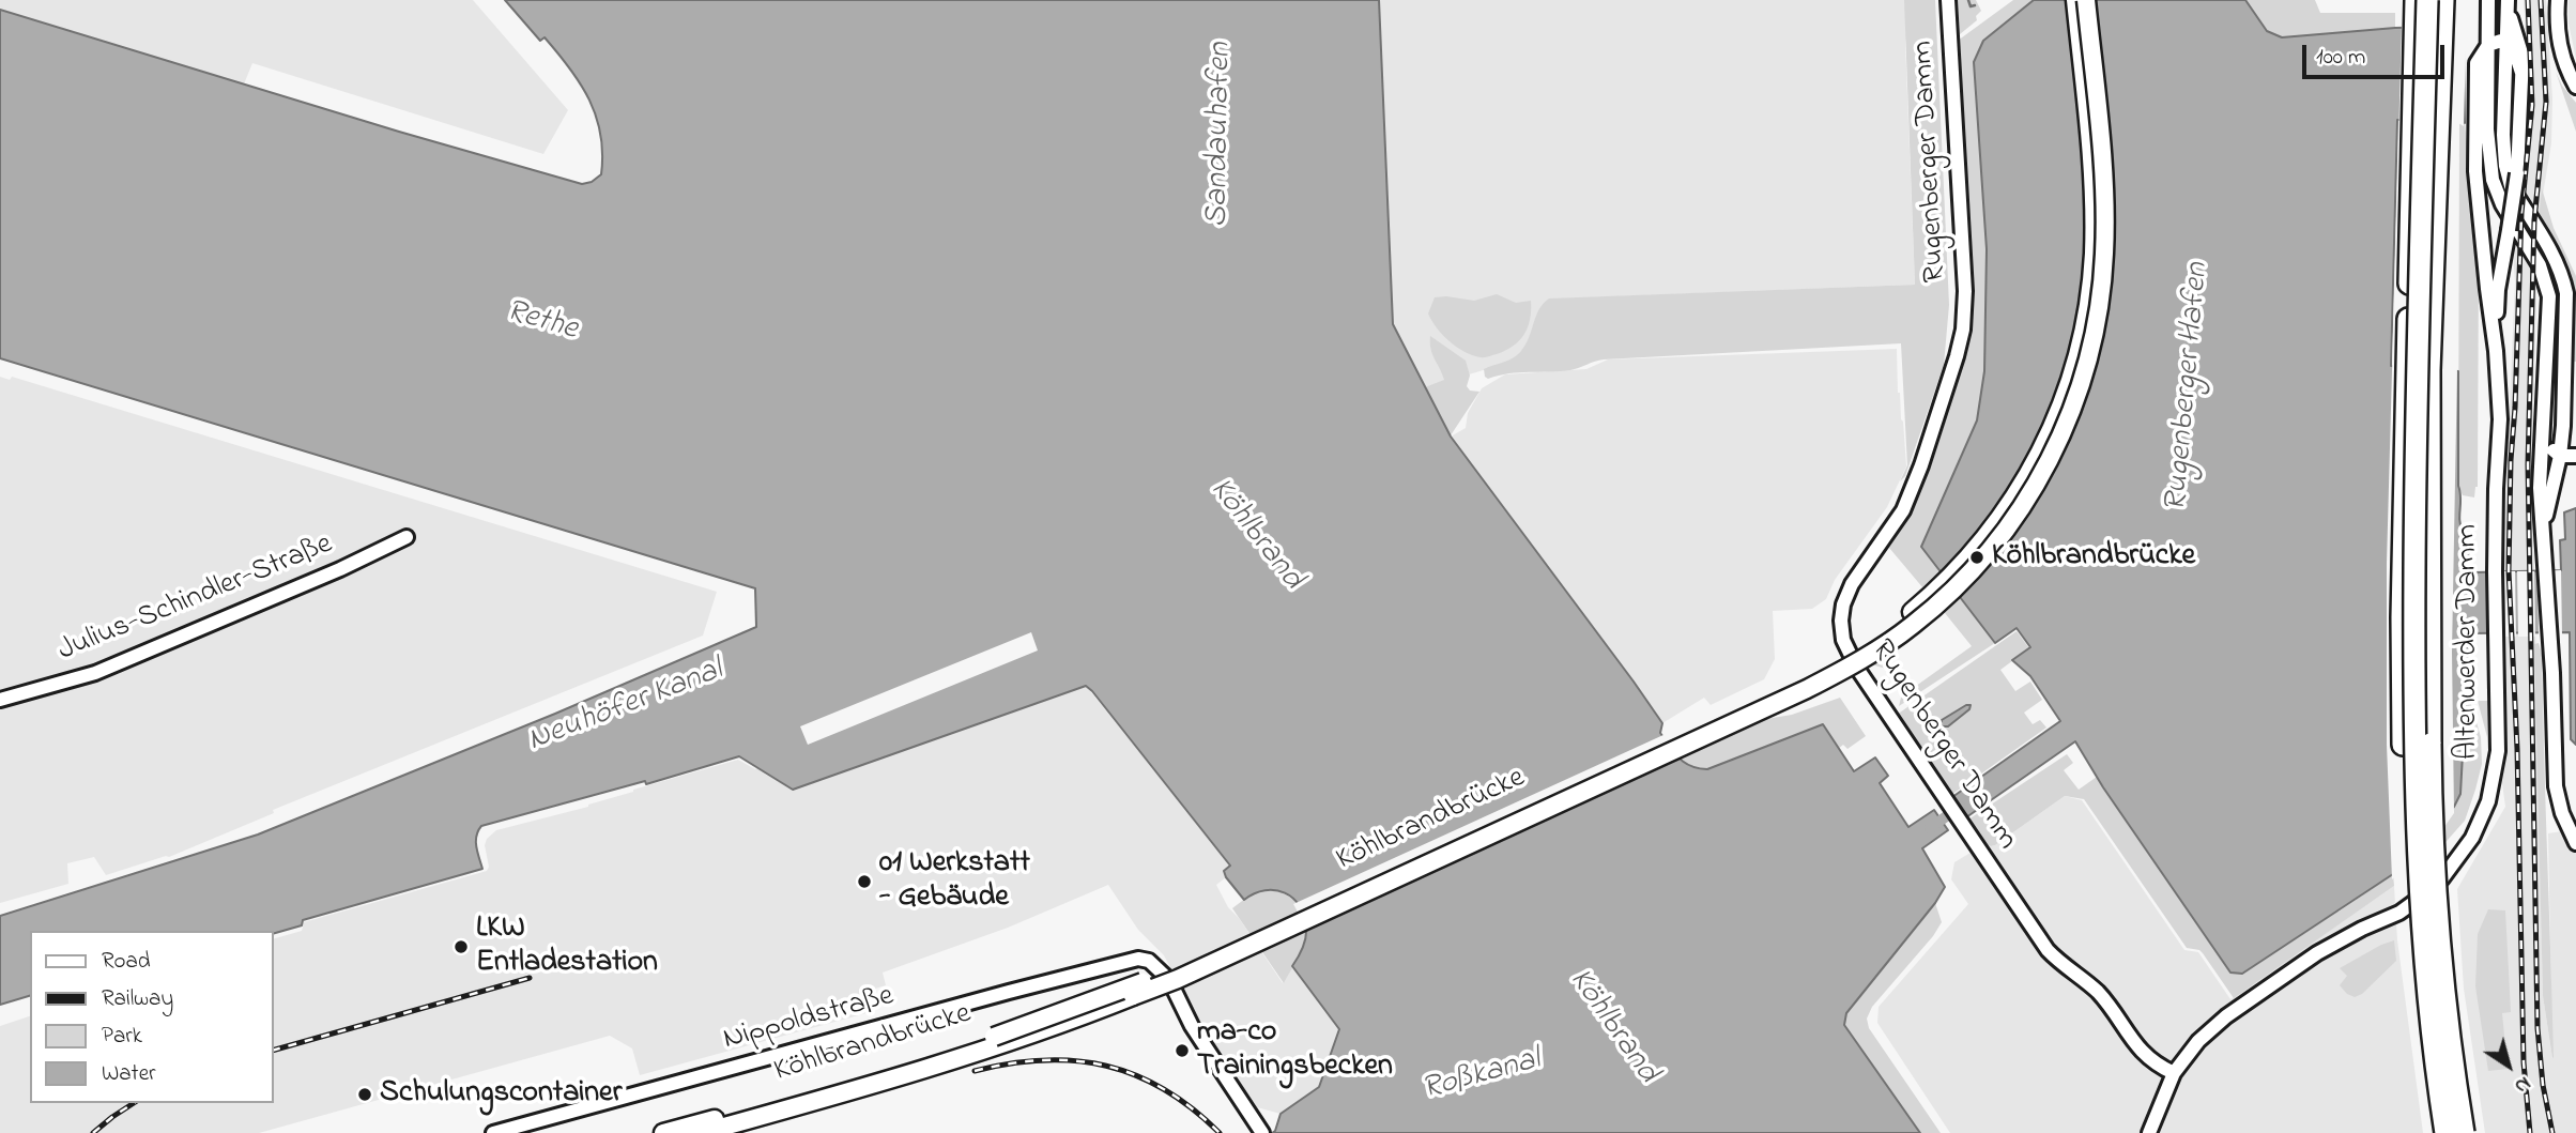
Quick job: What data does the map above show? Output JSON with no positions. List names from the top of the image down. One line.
{"streets":{"main road":["Köhlbrandbrücke"],"street":["Rugenberger Damm","Julius-Schindler-Straße","Altenwerder Damm","Nippoldstraße"]},"crossings":[["Rugenberger Damm","Altenwerder Damm"]],"water":["Sandauhafen","Rethe","Rugenberger Hafen","Köhlbrand","Neuhöfer Kanal","Roßkanal"],"places":["Köhlbrandbrücke","01 Werkstatt - Gebäude","LKW Entladestation","ma-co Trainingsbecken","Schulungscontainer"],"legend":["Road","Railway","Park","Water"],"scale_bar":"100 m","north":"bottom right"}
